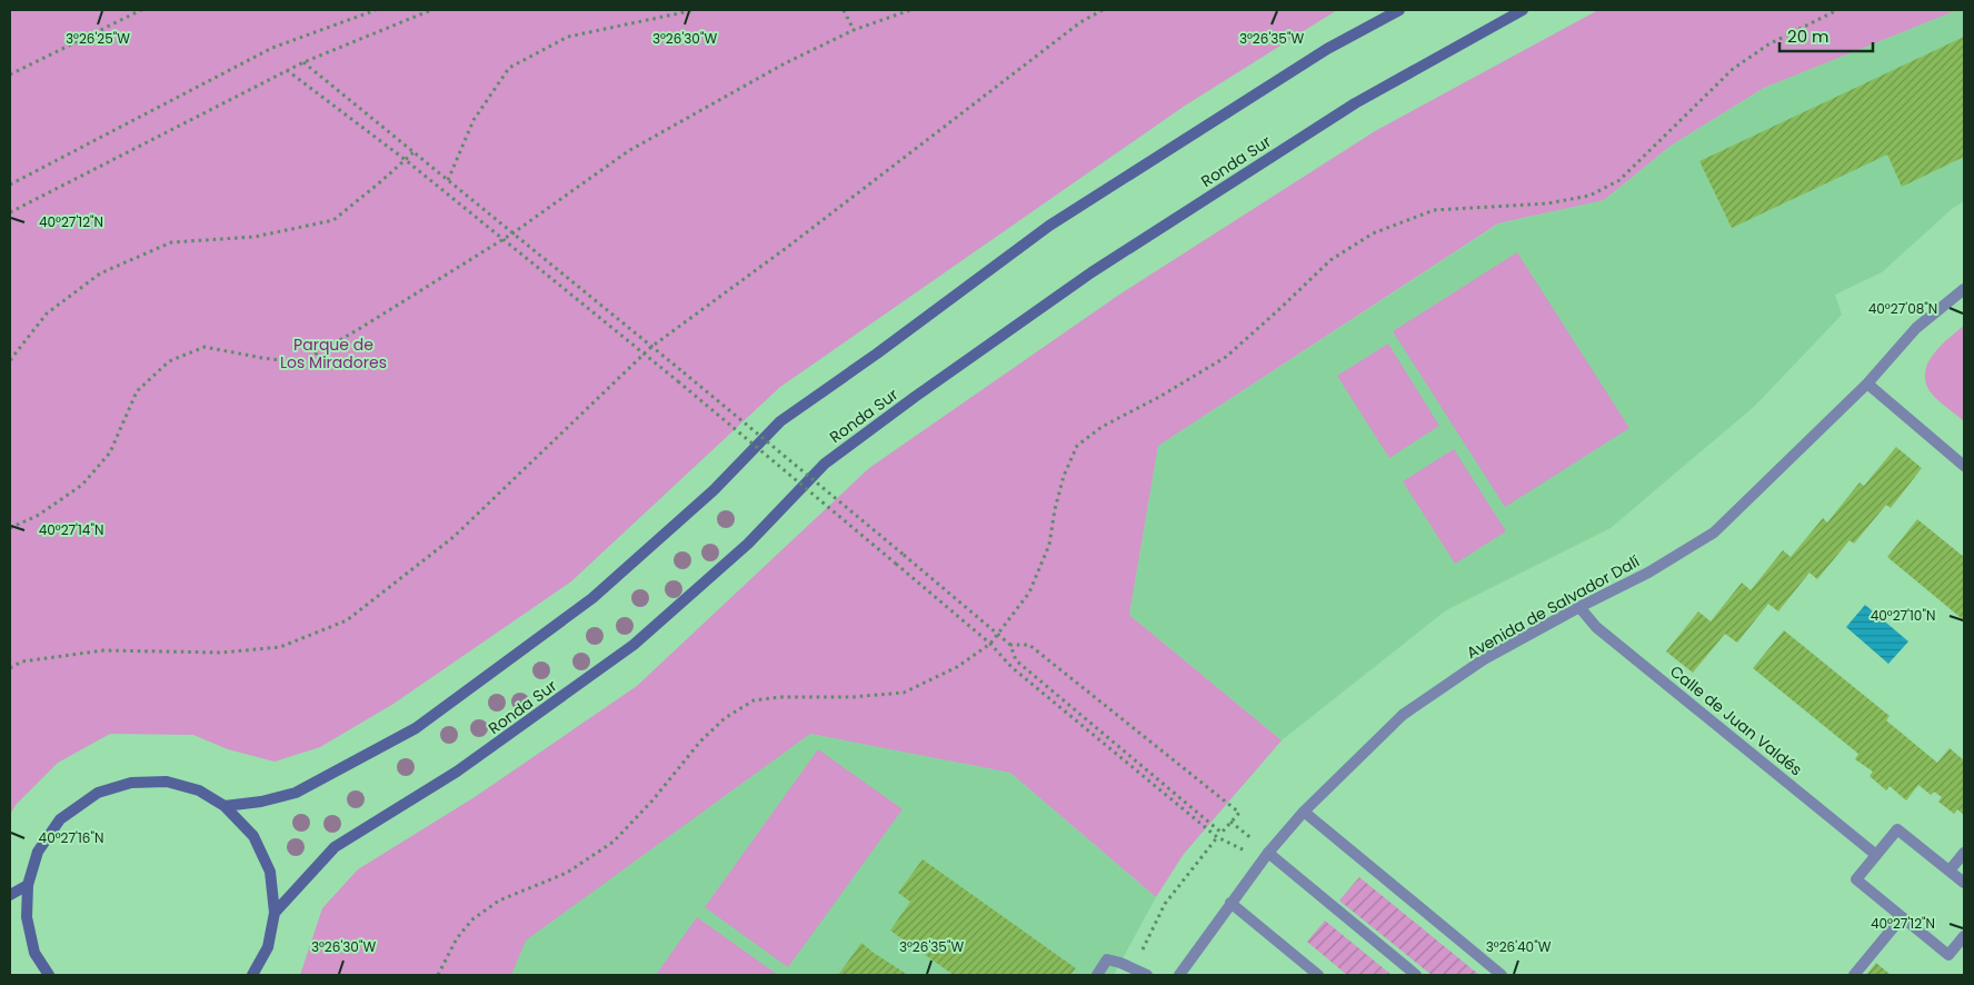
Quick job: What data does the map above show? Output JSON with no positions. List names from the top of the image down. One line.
{"streets":{"main road":["Ronda Sur"],"street":["Avenida de Salvador Dalí","Calle de Juan Valdés"]},"crossings":[["Avenida de Salvador Dalí","Calle de Juan Valdés"]],"parks":["Parque de Los Miradores"],"scale_bar":"20 m","coordinates":["3°26'25\"W","3°26'30\"W","3°26'35\"W","40°27'12\"N","40°27'08\"N","40°27'14\"N","40°27'10\"N","40°27'16\"N","3°26'40\"W"]}
